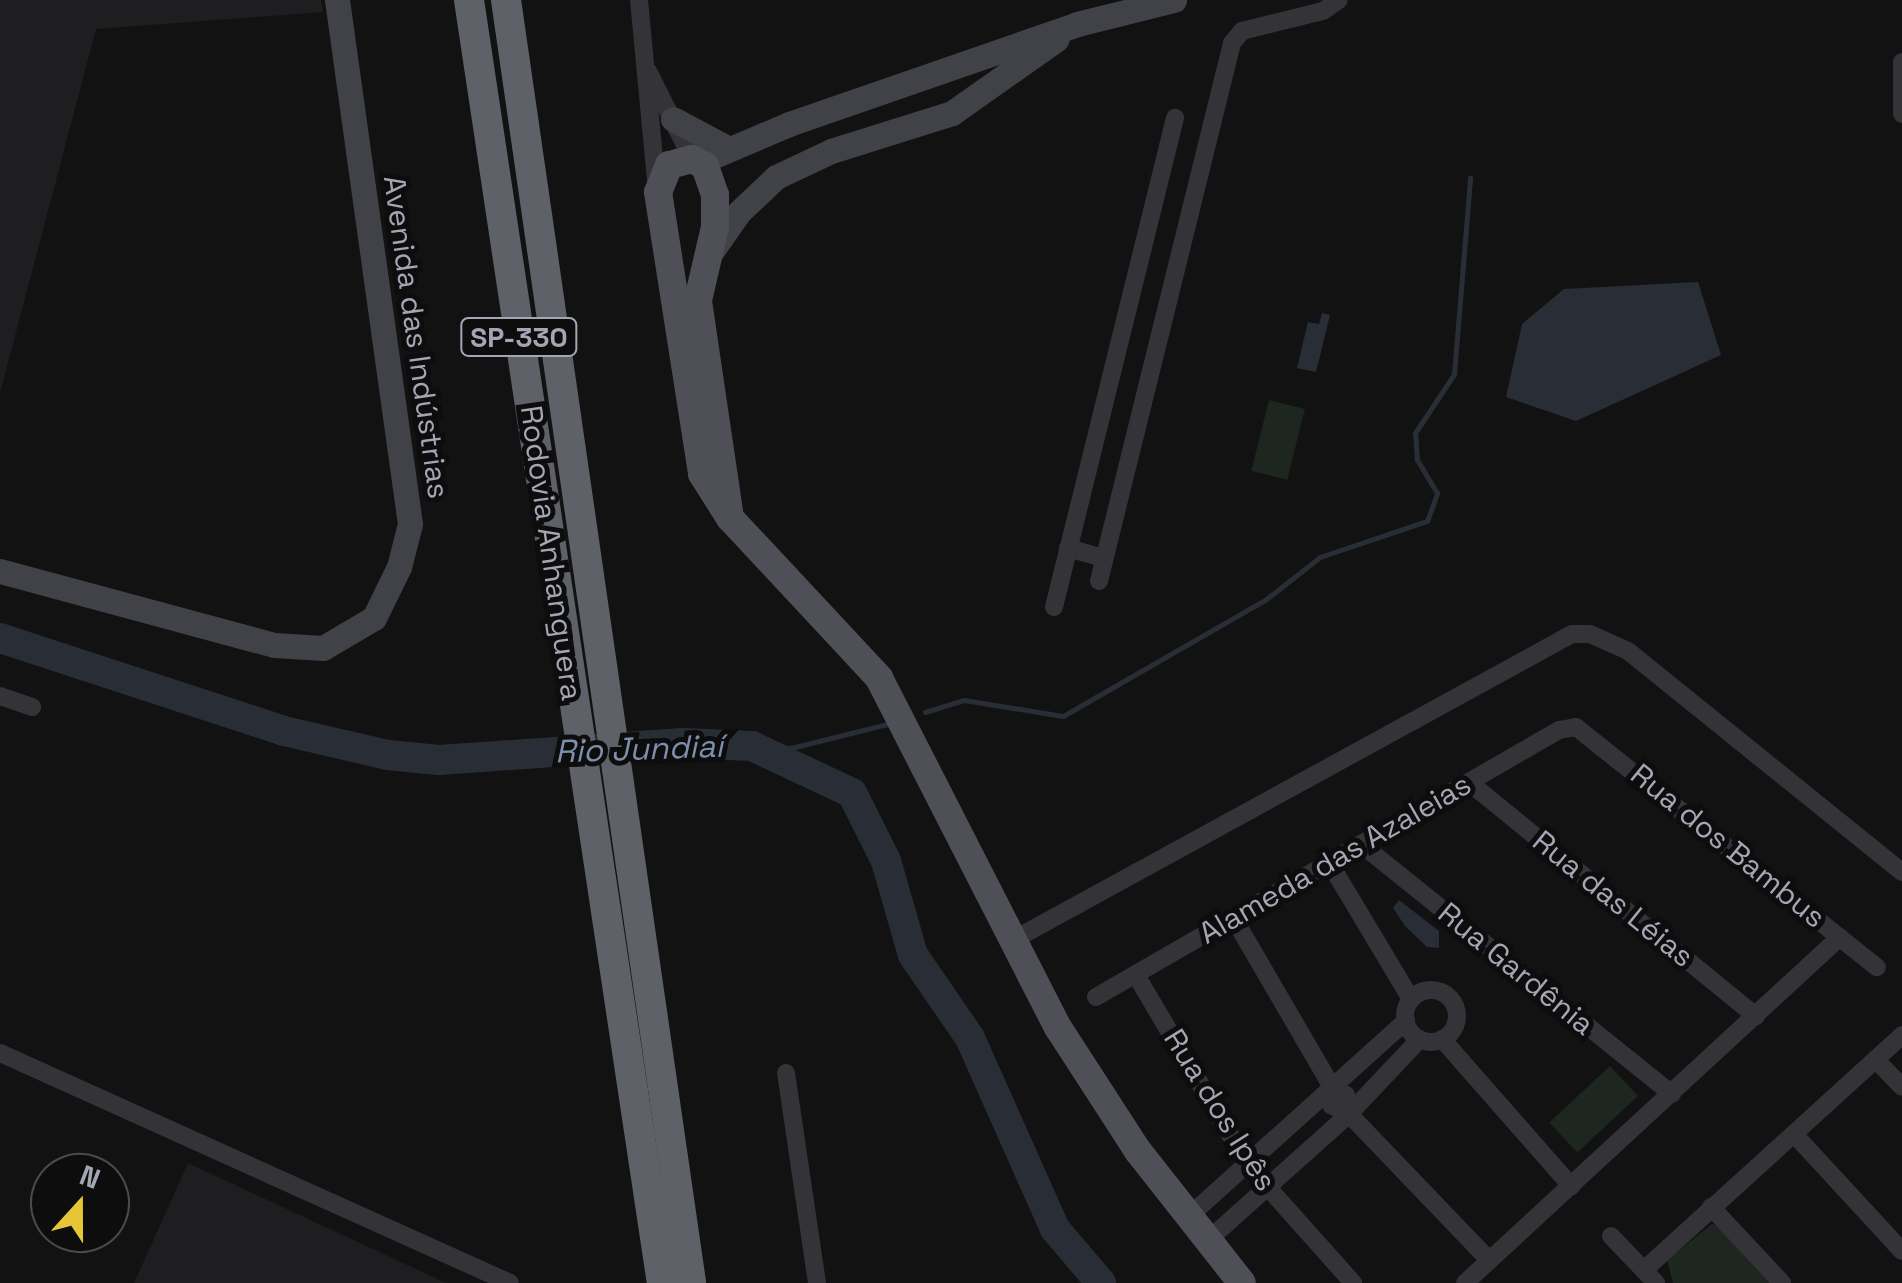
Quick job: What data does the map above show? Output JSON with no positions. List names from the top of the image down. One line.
{"streets":{"highway":["SP-330","Rodovia Anhanguera"],"main road":["Avenida das Indústrias"],"street":["Rua dos Bambus","Alameda das Azaleias","Rua das Léias","Rua Gardênia","Rua dos Ipês"]},"crossings":[["Rua dos Bambus","Alameda das Azaleias"],["Alameda das Azaleias","Rua das Léias"],["Alameda das Azaleias","Rua Gardênia"],["Alameda das Azaleias","Rua dos Ipês"]],"water":["Rio Jundiaí"],"north":"top"}
